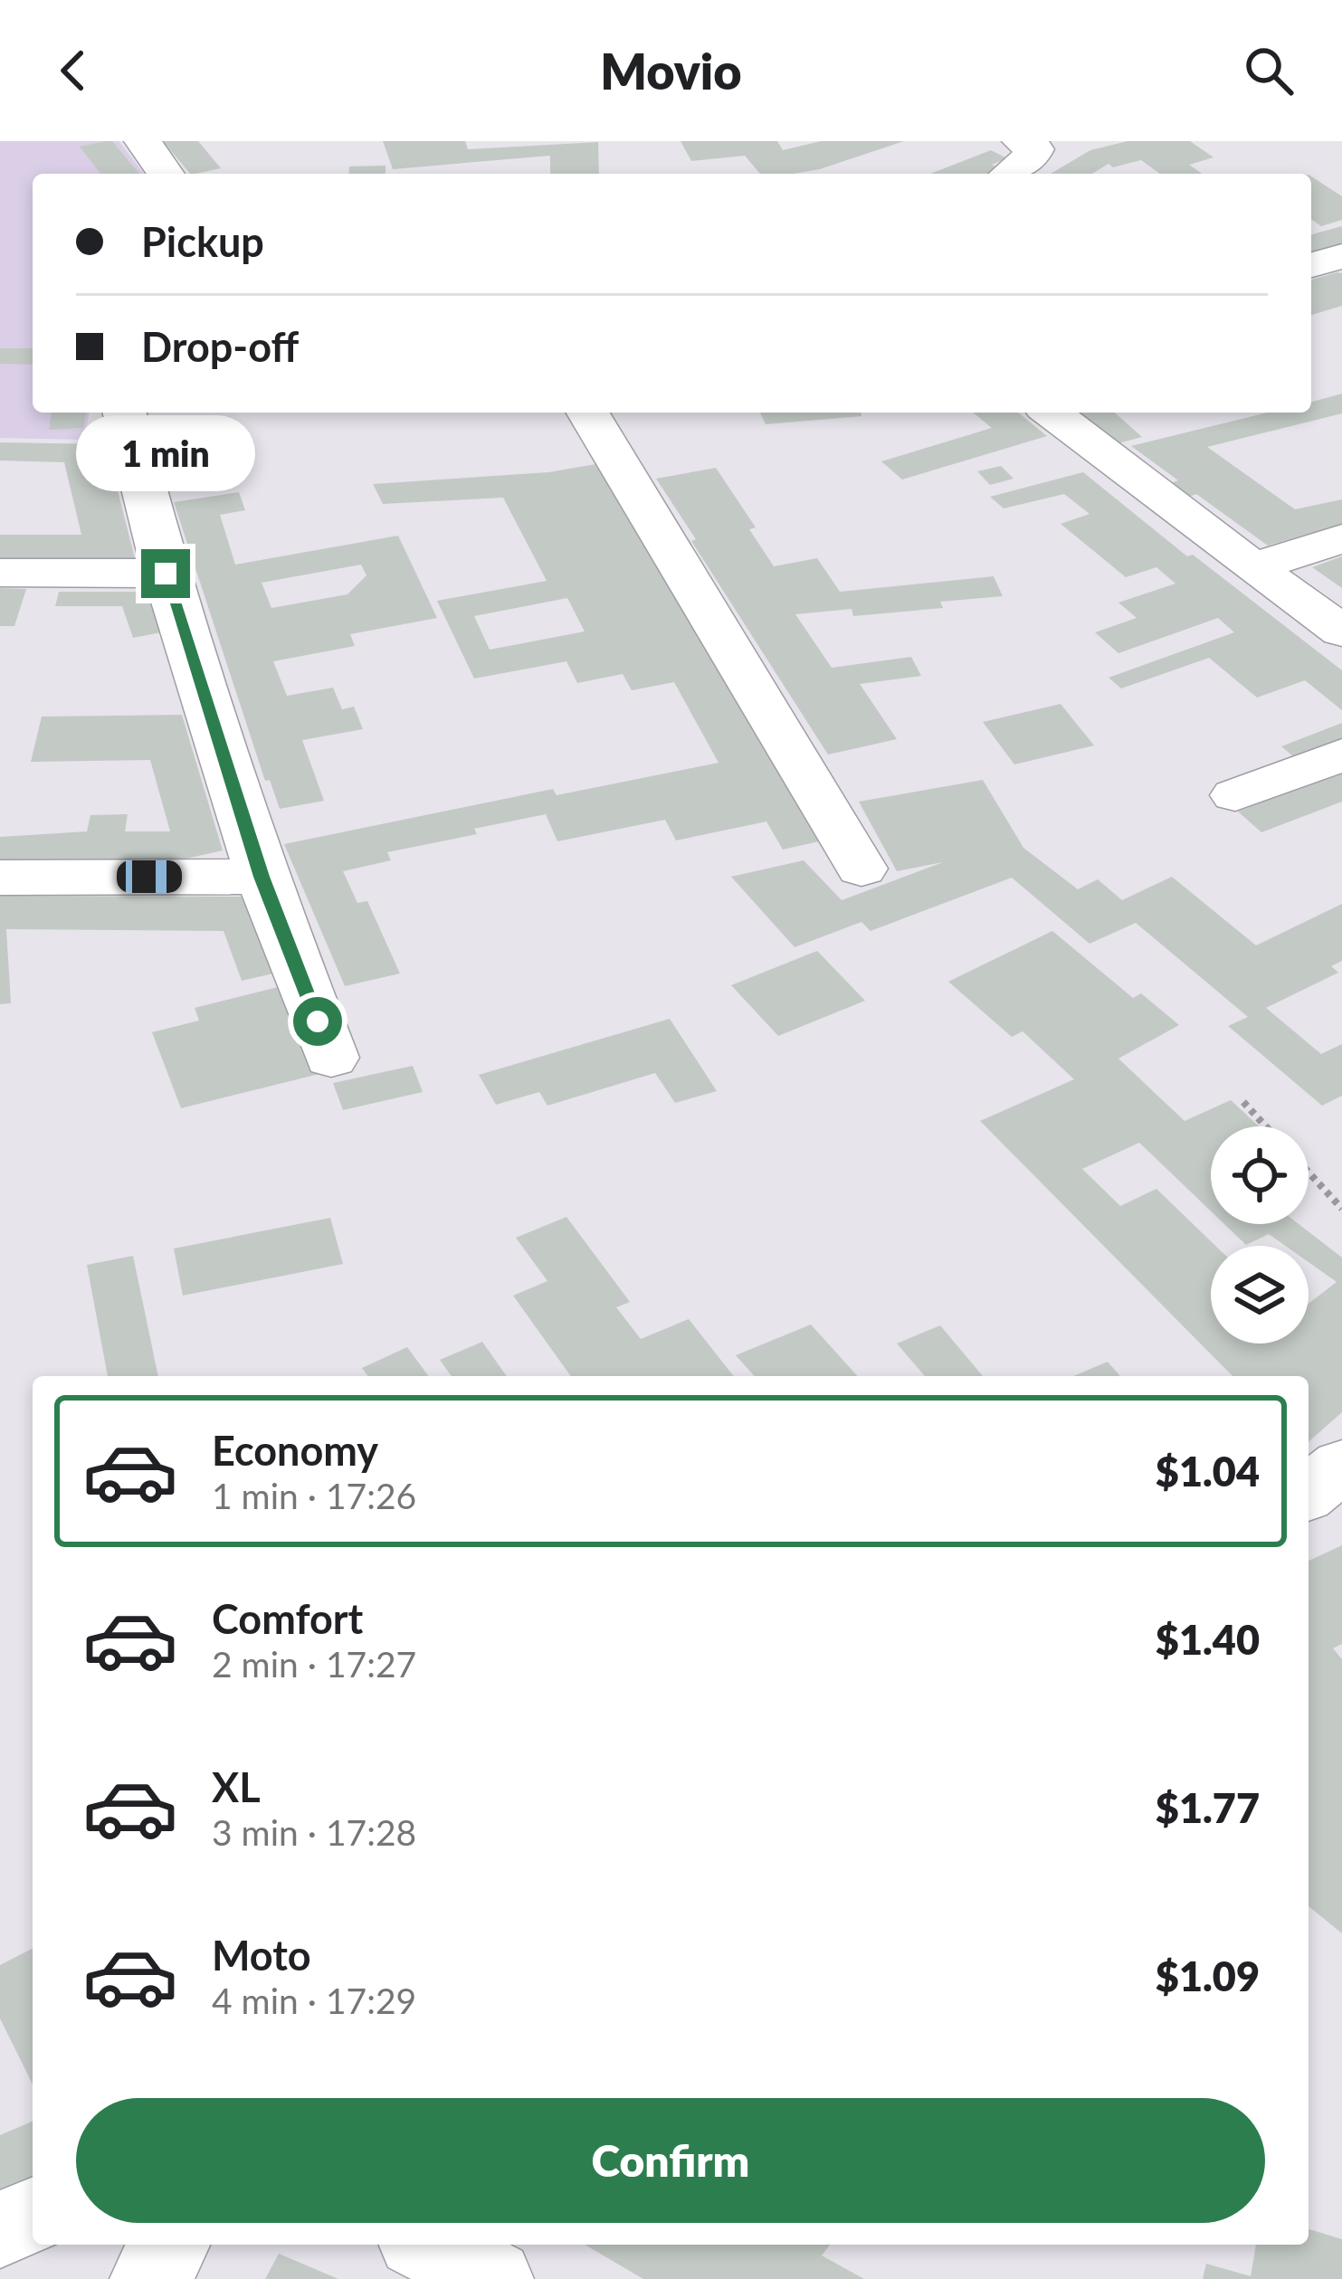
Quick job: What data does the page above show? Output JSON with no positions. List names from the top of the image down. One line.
{"page":{"header":"Movio","banner":["Pickup","Drop-off"],"bubble":"1 min","list":[{"name":"Economy","note":"1 min · 17:26","value":"$1.04"},{"name":"Comfort","note":"2 min · 17:27","value":"$1.40"},{"name":"XL","note":"3 min · 17:28","value":"$1.77"},{"name":"Moto","note":"4 min · 17:29","value":"$1.09"}],"buttons":"Confirm"}}
